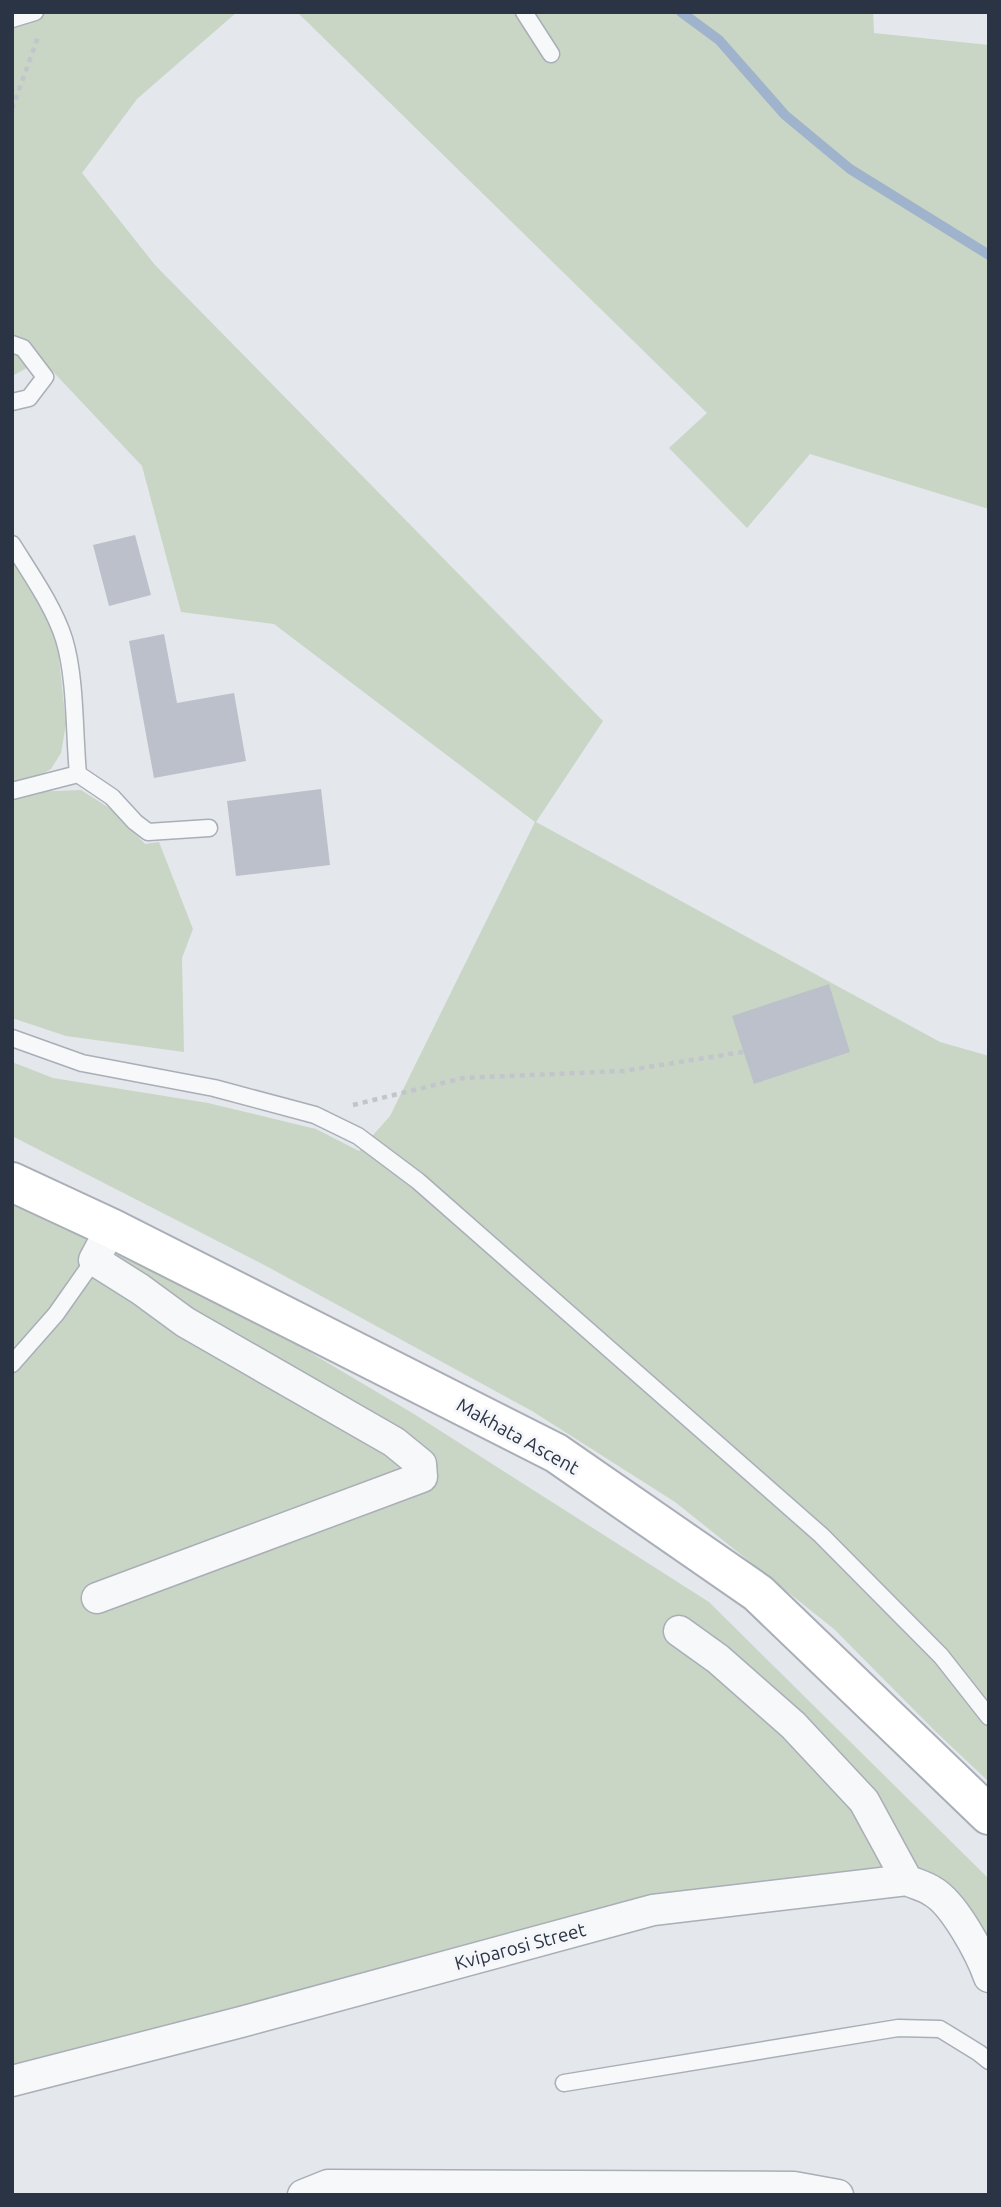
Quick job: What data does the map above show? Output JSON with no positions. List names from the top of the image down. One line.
{"streets":{"main road":["Makhata Ascent"],"street":["Kviparosi Street"]}}
